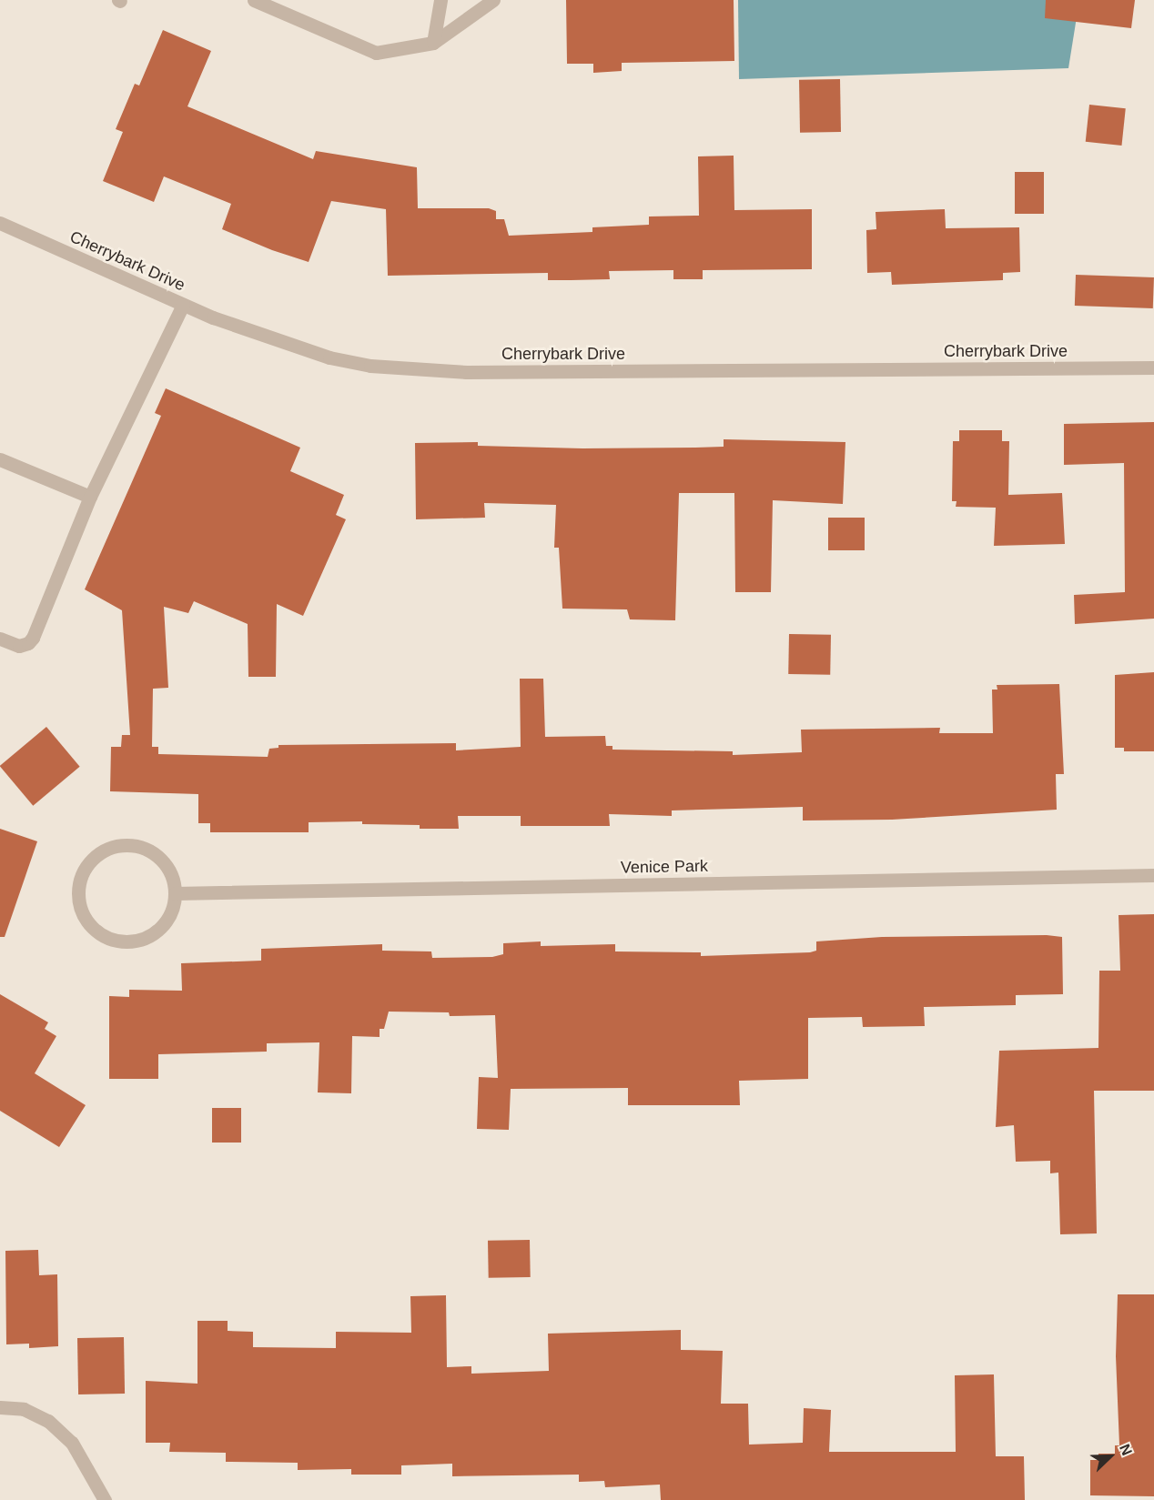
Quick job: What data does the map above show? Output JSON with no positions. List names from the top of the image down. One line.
{"streets":{"street":["Cherrybark Drive","Venice Park"]},"north":"top right"}
